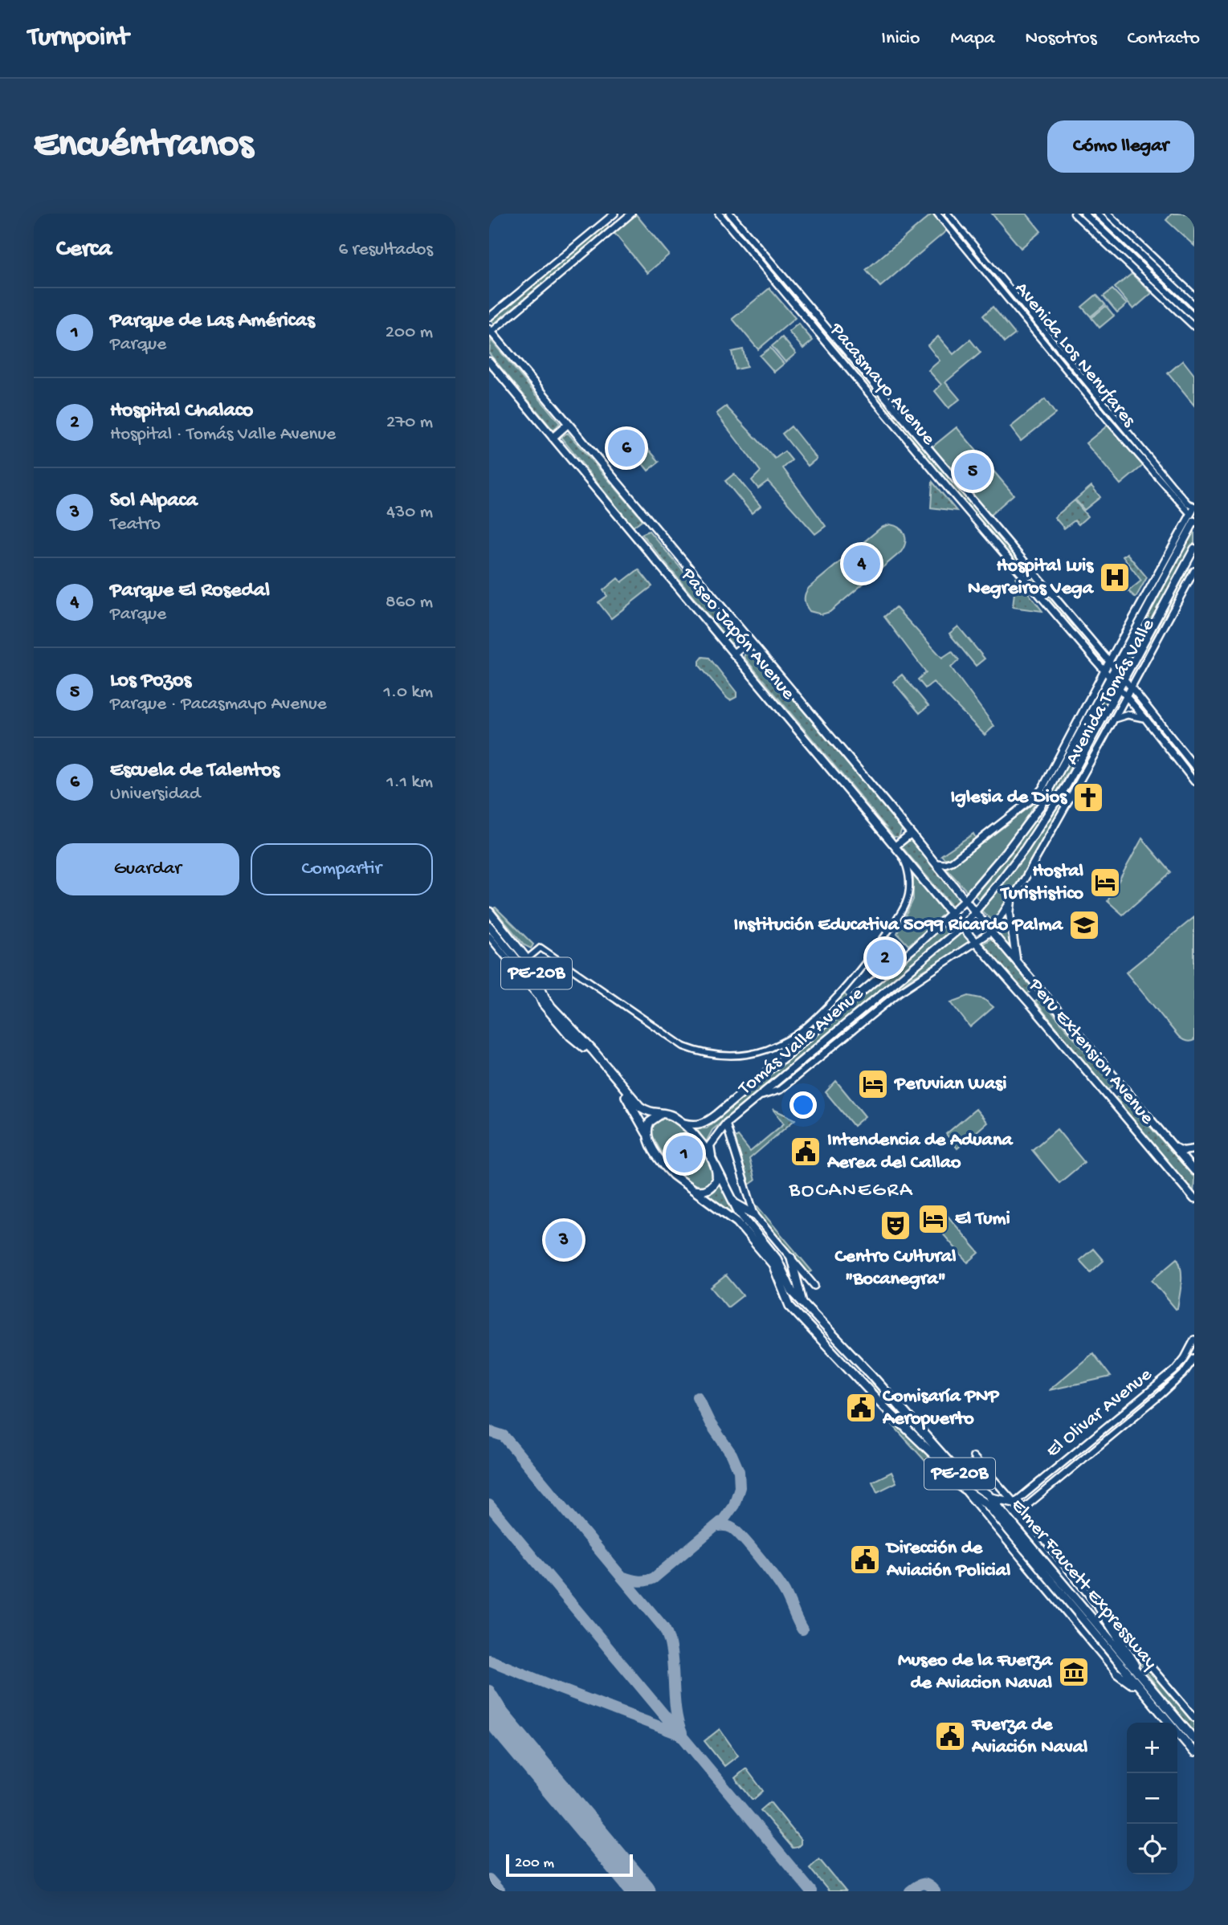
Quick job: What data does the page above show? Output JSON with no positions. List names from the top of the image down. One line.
{"streets":{"highway":["PE-20B","Elmer Faucett Expressway"],"main road":["Pacasmayo Avenue","Paseo Japón Avenue","Avenida Tomás Valle","Tomás Valle Avenue","Peru Extension Avenue","El Olivar Avenue"],"street":["Avenida Los Nenufares"]},"crossings":[["Avenida Los Nenufares","Avenida Tomás Valle"],["Pacasmayo Avenue","Avenida Tomás Valle"],["Pacasmayo Avenue","Tomás Valle Avenue"],["Paseo Japón Avenue","Avenida Tomás Valle"],["Paseo Japón Avenue","Tomás Valle Avenue"],["Paseo Japón Avenue","Peru Extension Avenue"],["Avenida Tomás Valle","Tomás Valle Avenue"],["Avenida Tomás Valle","Peru Extension Avenue"],["PE-20B","Tomás Valle Avenue"],["PE-20B","Elmer Faucett Expressway"],["Tomás Valle Avenue","Peru Extension Avenue"],["Tomás Valle Avenue","Elmer Faucett Expressway"]],"districts":["BOCANEGRA"],"places":{"hospital":["Hospital Luis Negreiros Vega"],"church":["Iglesia de Dios"],"hotel":["Hostal Turististico","Peruvian Wasi","El Tumi"],"school or university":["Institución Educativa 5099 Ricardo Palma"],"public building":["Intendencia de Aduana Aerea del Callao","Comisaría PNP Aeropuerto","Dirección de Aviación Policial","Fuerza de Aviación Naval"],"theatre":["Centro Cultural \"Bocanegra\""],"museum":["Museo de la Fuerza de Aviacion Naval"]},"scale_bar":"200 m","page":{"header":"Turnpoint","nav":["Inicio","Mapa","Nosotros","Contacto"],"buttons":["Cómo llegar",["Guardar","Compartir"]],"title":"Encuéntranos","heading":["Cerca","6 resultados"],"list":[{"mark":"1","name":"Parque de Las Américas","note":"Parque","value":"200 m"},{"mark":"2","name":"Hospital Chalaco","note":"Hospital · Tomás Valle Avenue","value":"270 m"},{"mark":"3","name":"Sol Alpaca","note":"Teatro","value":"430 m"},{"mark":"4","name":"Parque El Rosedal","note":"Parque","value":"860 m"},{"mark":"5","name":"Los Pozos","note":"Parque · Pacasmayo Avenue","value":"1.0 km"},{"mark":"6","name":"Escuela de Talentos","note":"Universidad","value":"1.1 km"}],"pins":["6","5","4","2","1","3"],"map_buttons":["+","−"],"scale":"200 m"}}
